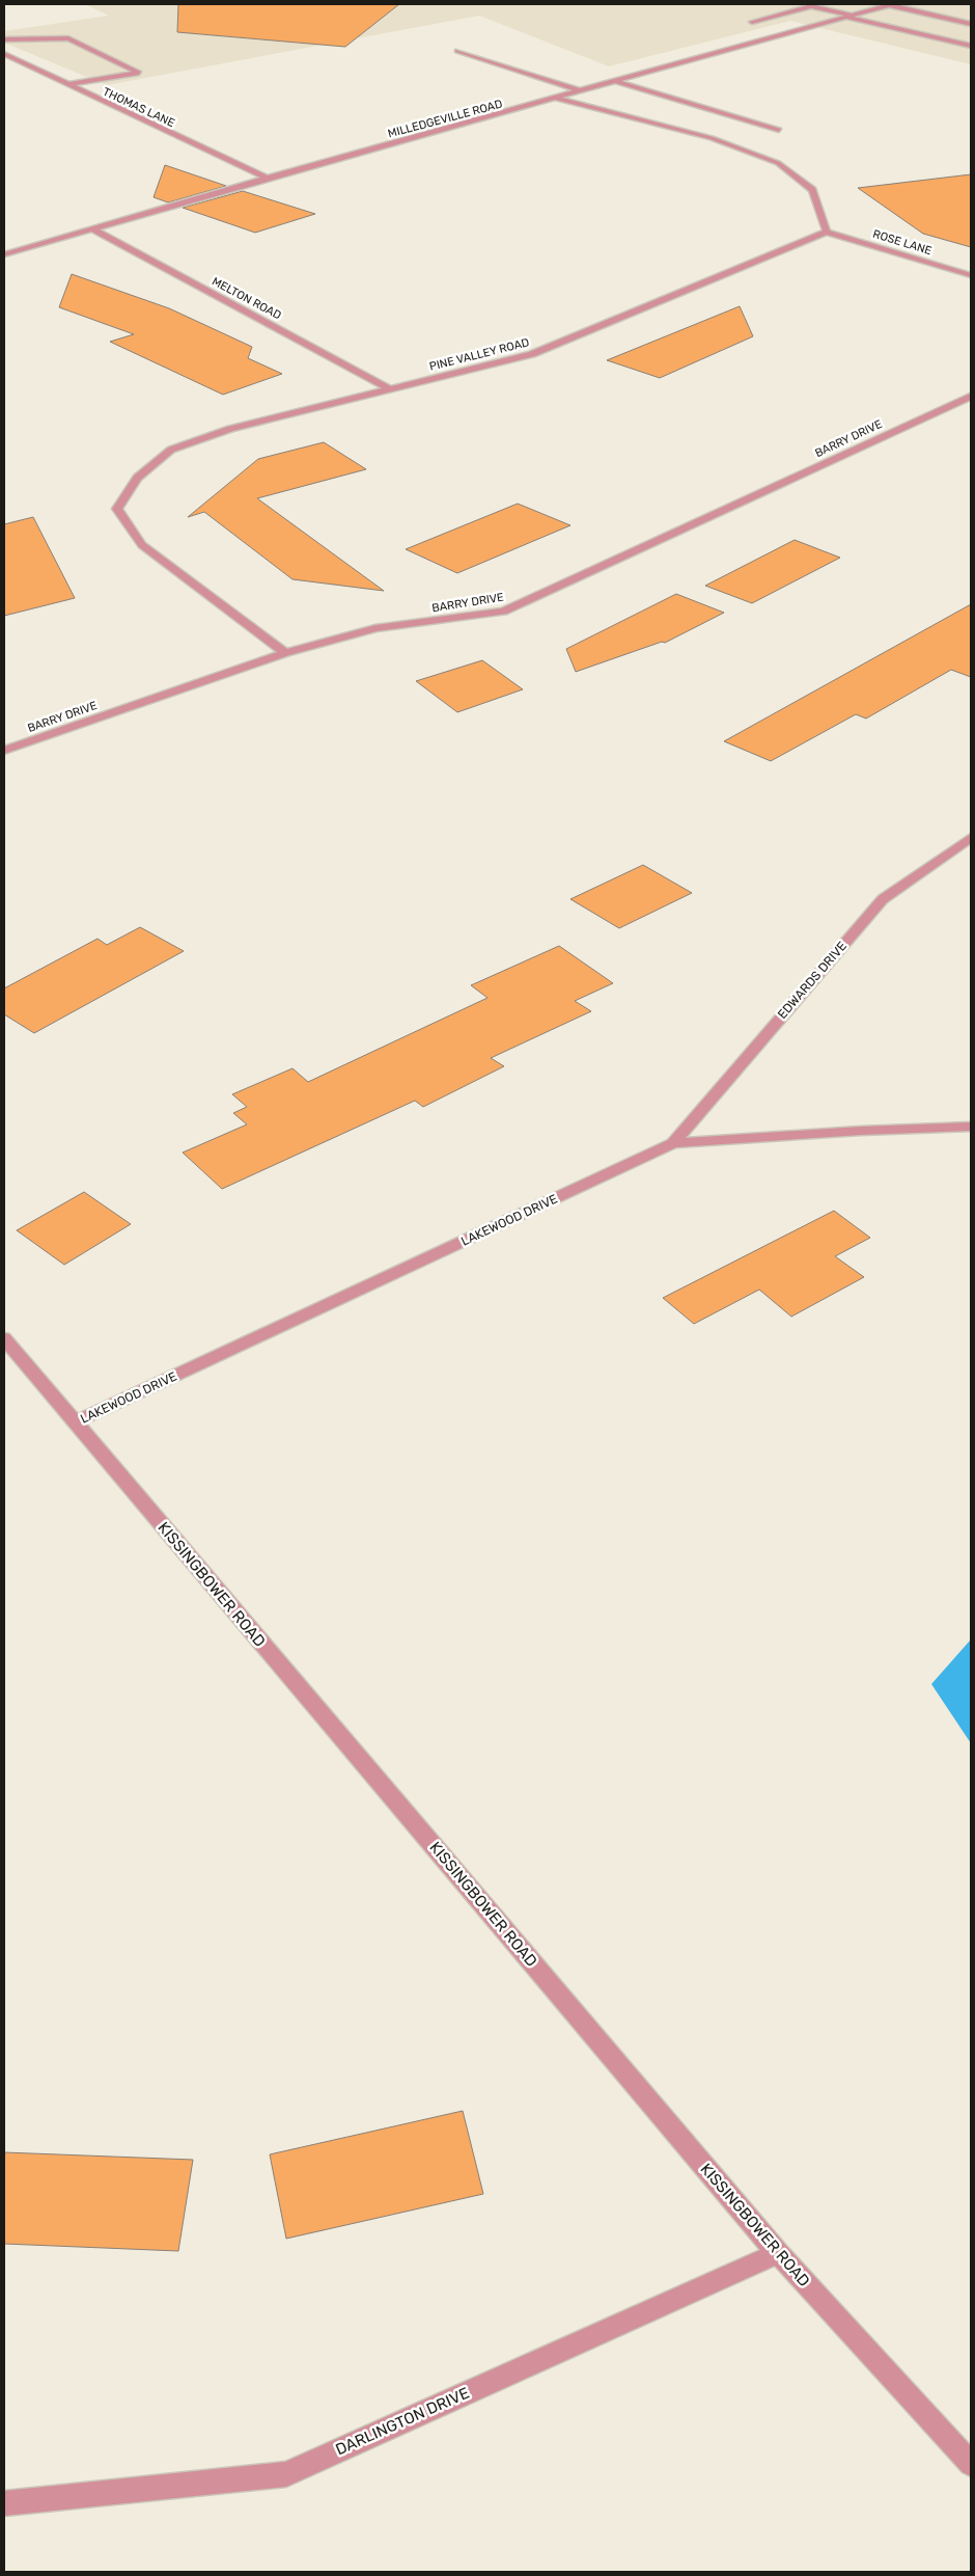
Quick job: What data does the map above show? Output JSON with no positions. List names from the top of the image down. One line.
{"streets":{"street":["THOMAS LANE","MILLEDGEVILLE ROAD","ROSE LANE","MELTON ROAD","PINE VALLEY ROAD","BARRY DRIVE","EDWARDS DRIVE","LAKEWOOD DRIVE","KISSINGBOWER ROAD","DARLINGTON DRIVE"]},"crossings":[["THOMAS LANE","MILLEDGEVILLE ROAD"],["MILLEDGEVILLE ROAD","MELTON ROAD"],["ROSE LANE","PINE VALLEY ROAD"],["MELTON ROAD","PINE VALLEY ROAD"],["PINE VALLEY ROAD","BARRY DRIVE"],["EDWARDS DRIVE","LAKEWOOD DRIVE"],["LAKEWOOD DRIVE","KISSINGBOWER ROAD"],["KISSINGBOWER ROAD","DARLINGTON DRIVE"]]}
